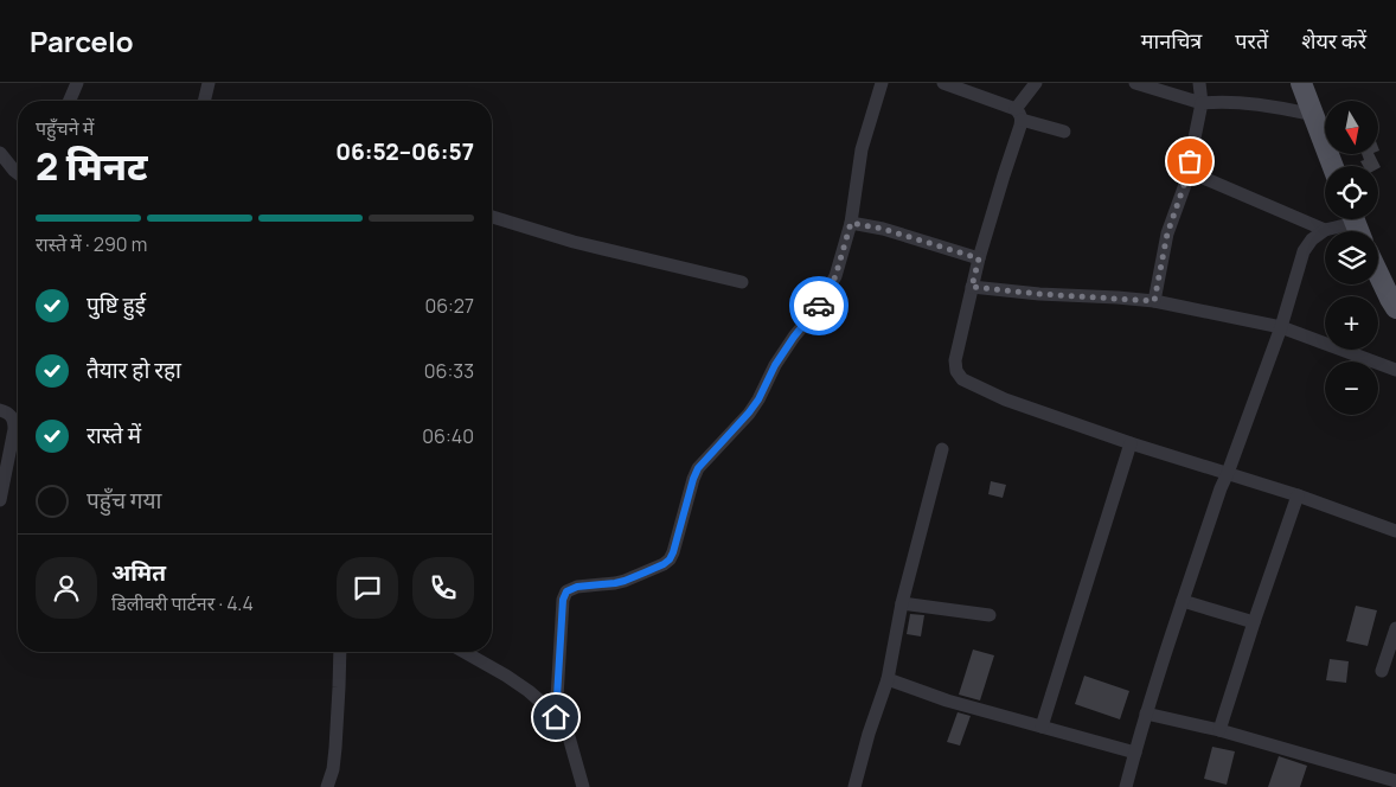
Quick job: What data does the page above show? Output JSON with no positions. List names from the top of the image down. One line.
{"north":"bottom","page":{"header":"Parcelo","nav":["मानचित्र","परतें","शेयर करें"],"map_buttons":["+","−"],"heading":["2 मिनट","पहुँचने में","06:52–06:57"],"panel":["अमित","डिलीवरी पार्टनर · 4.4"],"bar":"रास्ते में · 290 m","list":[["पुष्टि हुई","06:27"],["तैयार हो रहा","06:33"],["रास्ते में","06:40"],"पहुँच गया"]}}
